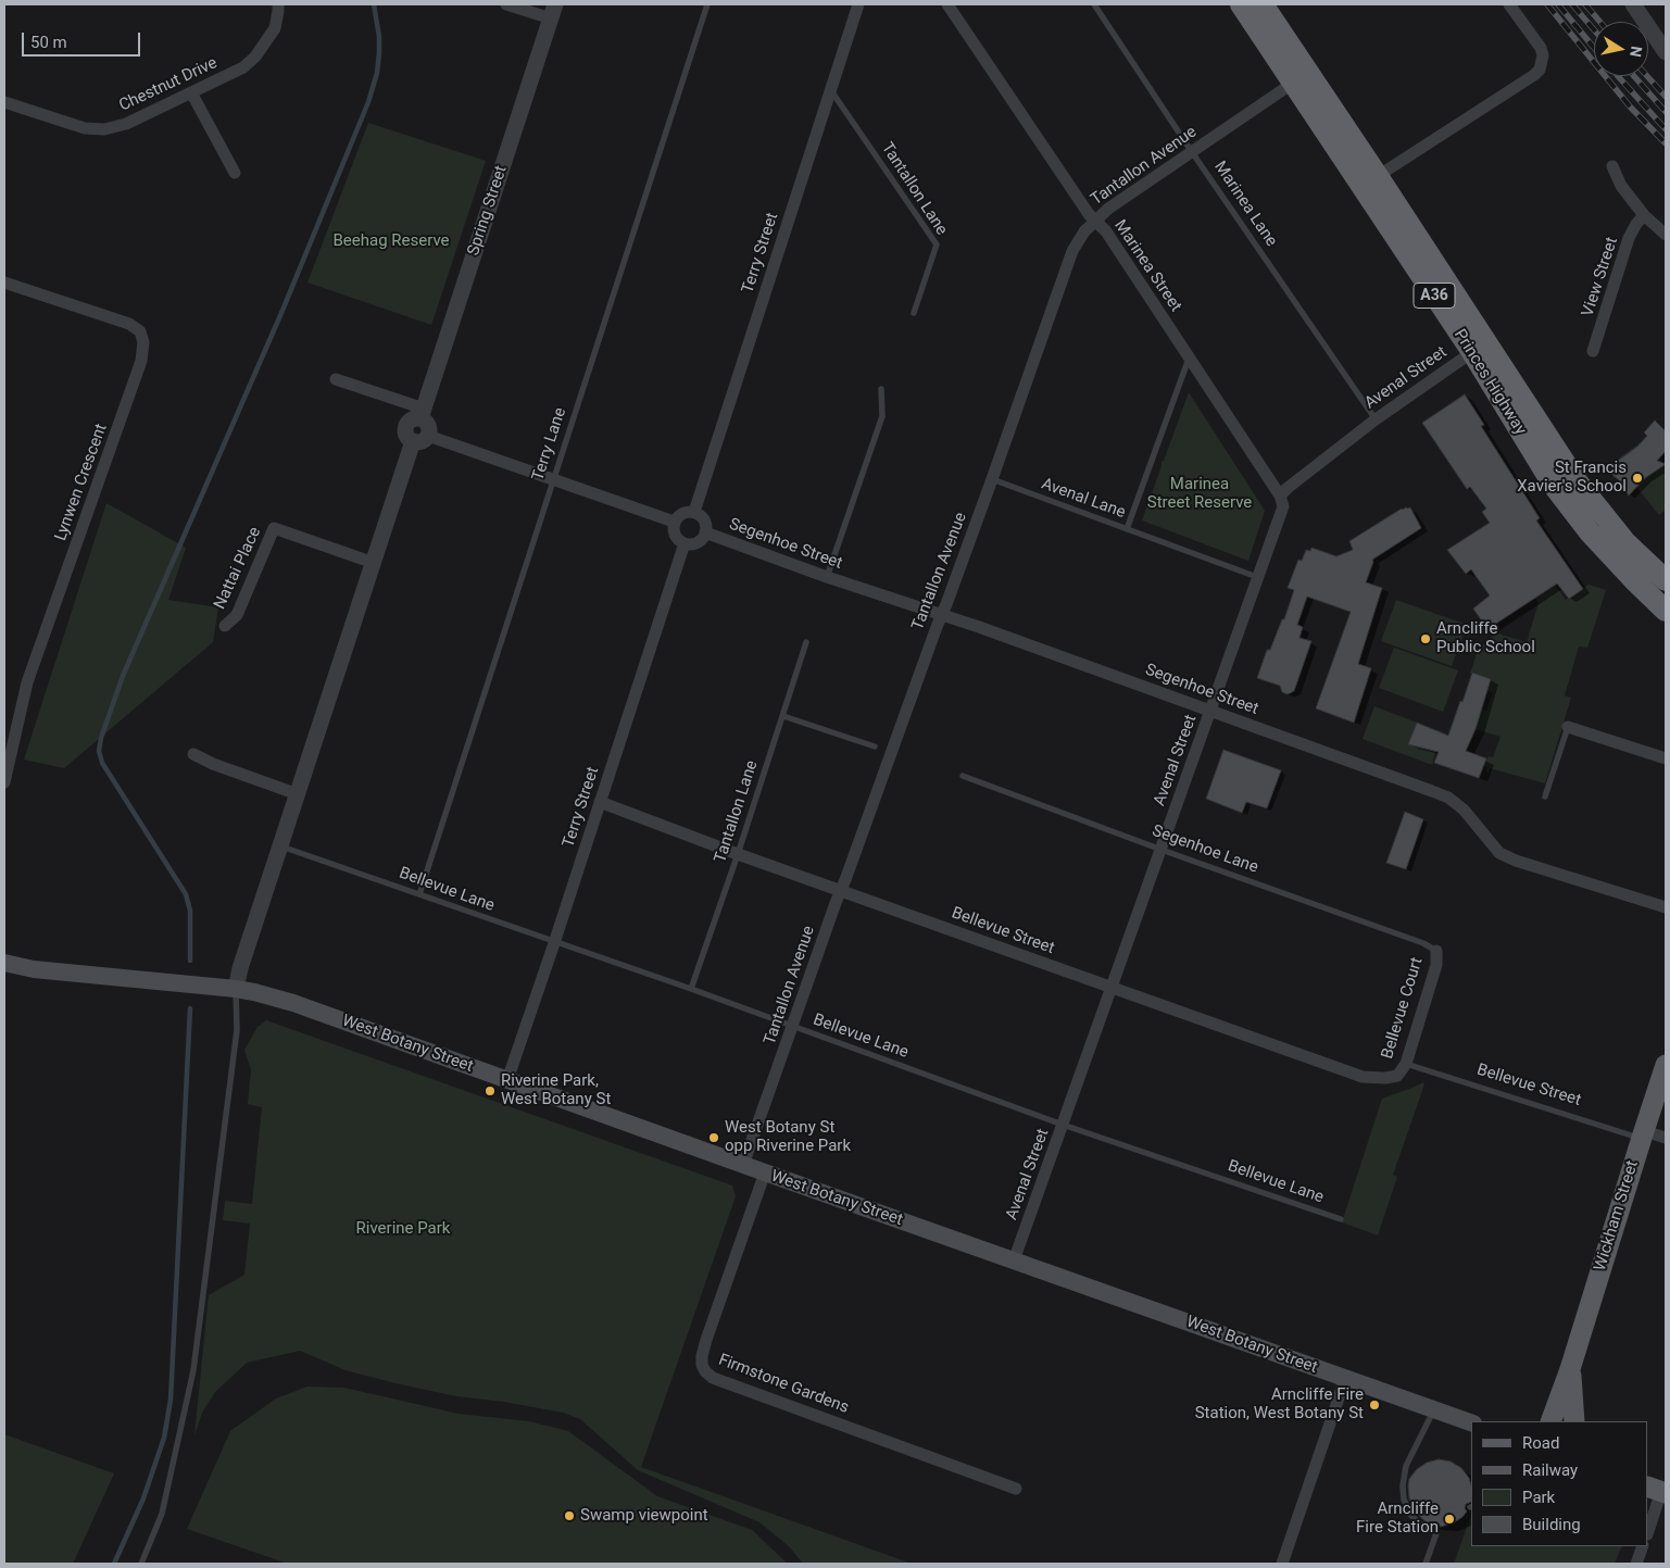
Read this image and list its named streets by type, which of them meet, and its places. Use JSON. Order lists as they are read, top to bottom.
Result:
{
  "streets": {
    "highway": ["A36", "Princes Highway"],
    "main road": ["West Botany Street", "Wickham Street"],
    "street": [
      "Chestnut Drive",
      "Tantallon Avenue",
      "Spring Street",
      "Terry Street",
      "Marinea Street",
      "View Street",
      "Avenal Street",
      "Lynwen Crescent",
      "Segenhoe Street",
      "Nattai Place",
      "Bellevue Street",
      "Bellevue Court",
      "Firmstone Gardens"
    ],
    "lane": [
      "Tantallon Lane",
      "Marinea Lane",
      "Terry Lane",
      "Avenal Lane",
      "Segenhoe Lane",
      "Bellevue Lane"
    ]
  },
  "crossings": [
    ["Tantallon Avenue", "Marinea Lane"],
    ["Tantallon Avenue", "Marinea Street"],
    ["Tantallon Avenue", "Princes Highway"],
    ["Tantallon Avenue", "Avenal Lane"],
    ["Tantallon Avenue", "Segenhoe Street"],
    ["Tantallon Avenue", "Bellevue Lane"],
    ["Tantallon Avenue", "Bellevue Street"],
    ["Tantallon Avenue", "West Botany Street"],
    ["Tantallon Lane", "Terry Street"],
    ["Tantallon Lane", "Bellevue Lane"],
    ["Tantallon Lane", "Bellevue Street"],
    ["Marinea Lane", "Avenal Street"],
    ["Terry Street", "Segenhoe Street"],
    ["Terry Street", "Bellevue Lane"],
    ["Terry Street", "Bellevue Street"],
    ["Terry Street", "West Botany Street"],
    ["Marinea Street", "Avenal Street"],
    ["Avenal Street", "Princes Highway"],
    ["Avenal Street", "Avenal Lane"],
    ["Avenal Street", "Segenhoe Street"],
    ["Avenal Street", "Segenhoe Lane"],
    ["Avenal Street", "Bellevue Lane"],
    ["Avenal Street", "Bellevue Street"],
    ["Avenal Street", "West Botany Street"],
    ["Terry Lane", "Bellevue Lane"],
    ["Segenhoe Lane", "Bellevue Court"],
    ["Bellevue Street", "Bellevue Court"],
    ["Bellevue Street", "Wickham Street"],
    ["West Botany Street", "Firmstone Gardens"]
  ],
  "parks": ["Beehag Reserve", "Marinea Street Reserve", "Riverine Park"],
  "places": [
    "St Francis Xavier's School",
    "Arncliffe Public School",
    "Riverine Park, West Botany St",
    "West Botany St opp Riverine Park",
    "Arncliffe Fire Station, West Botany St",
    "Swamp viewpoint",
    "Arncliffe Fire Station"
  ],
  "legend": [
    "Road",
    "Railway",
    "Park",
    "Building"
  ],
  "scale_bar": "50 m",
  "north": "right"
}
